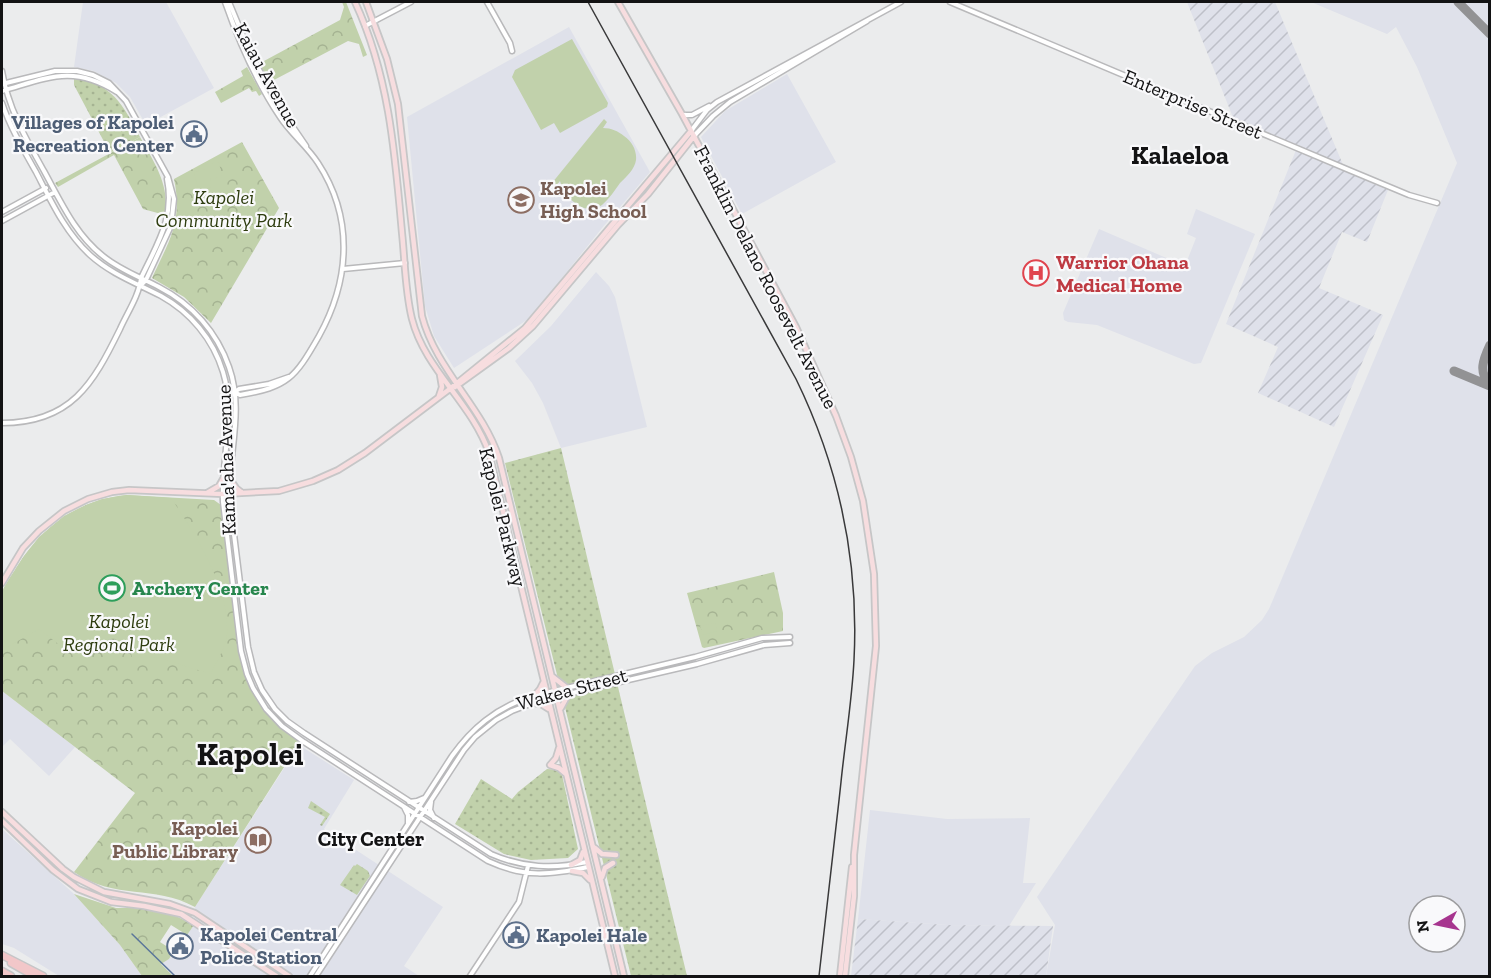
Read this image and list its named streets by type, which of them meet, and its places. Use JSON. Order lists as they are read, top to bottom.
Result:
{
  "streets": {
    "main road": ["Franklin Delano Roosevelt Avenue", "Kapolei Parkway"],
    "street": [
      "Kaiau Avenue",
      "Enterprise Street",
      "Kama'aha Avenue",
      "Wakea Street"
    ]
  },
  "crossings": [
    ["Kaiau Avenue", "Kama'aha Avenue"],
    ["Kama'aha Avenue", "Kapolei Parkway"],
    ["Kama'aha Avenue", "Wakea Street"],
    ["Kapolei Parkway", "Wakea Street"]
  ],
  "districts": ["Kalaeloa", "Kapolei", "City Center"],
  "parks": ["Kapolei Community Park", "Kapolei Regional Park"],
  "places": {
    "public building": ["Villages of Kapolei Recreation Center", "Kapolei Hale", "Kapolei Central Police Station"],
    "school or university": ["Kapolei High School"],
    "hospital": ["Warrior Ohana Medical Home"],
    "sports": ["Archery Center"],
    "library": ["Kapolei Public Library"]
  },
  "north": "left"
}
